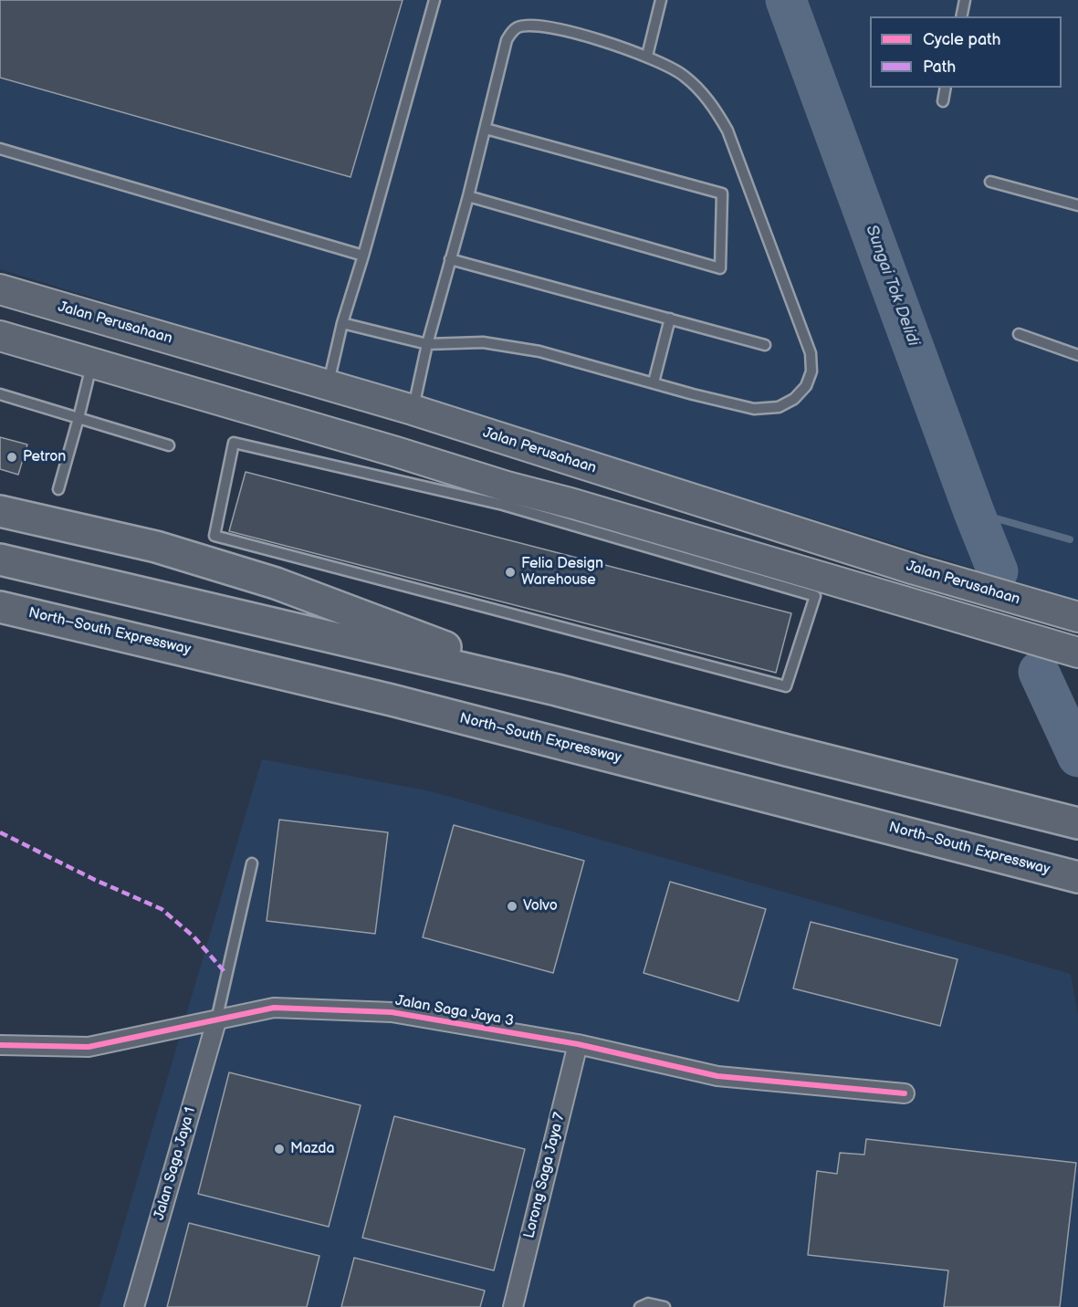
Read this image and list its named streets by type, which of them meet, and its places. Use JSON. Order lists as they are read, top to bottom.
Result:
{
  "streets": {
    "highway": ["North–South Expressway"],
    "main road": ["Jalan Perusahaan"],
    "street": ["Jalan Saga Jaya 3", "Jalan Saga Jaya 1", "Lorong Saga Jaya 7"]
  },
  "crossings": [
    ["Jalan Saga Jaya 3", "Jalan Saga Jaya 1"],
    ["Jalan Saga Jaya 3", "Lorong Saga Jaya 7"]
  ],
  "water": ["Sungai Tok Delidi"],
  "places": [
    "Petron",
    "Felia Design Warehouse",
    "Volvo",
    "Mazda"
  ],
  "legend": ["Cycle path", "Path"]
}
